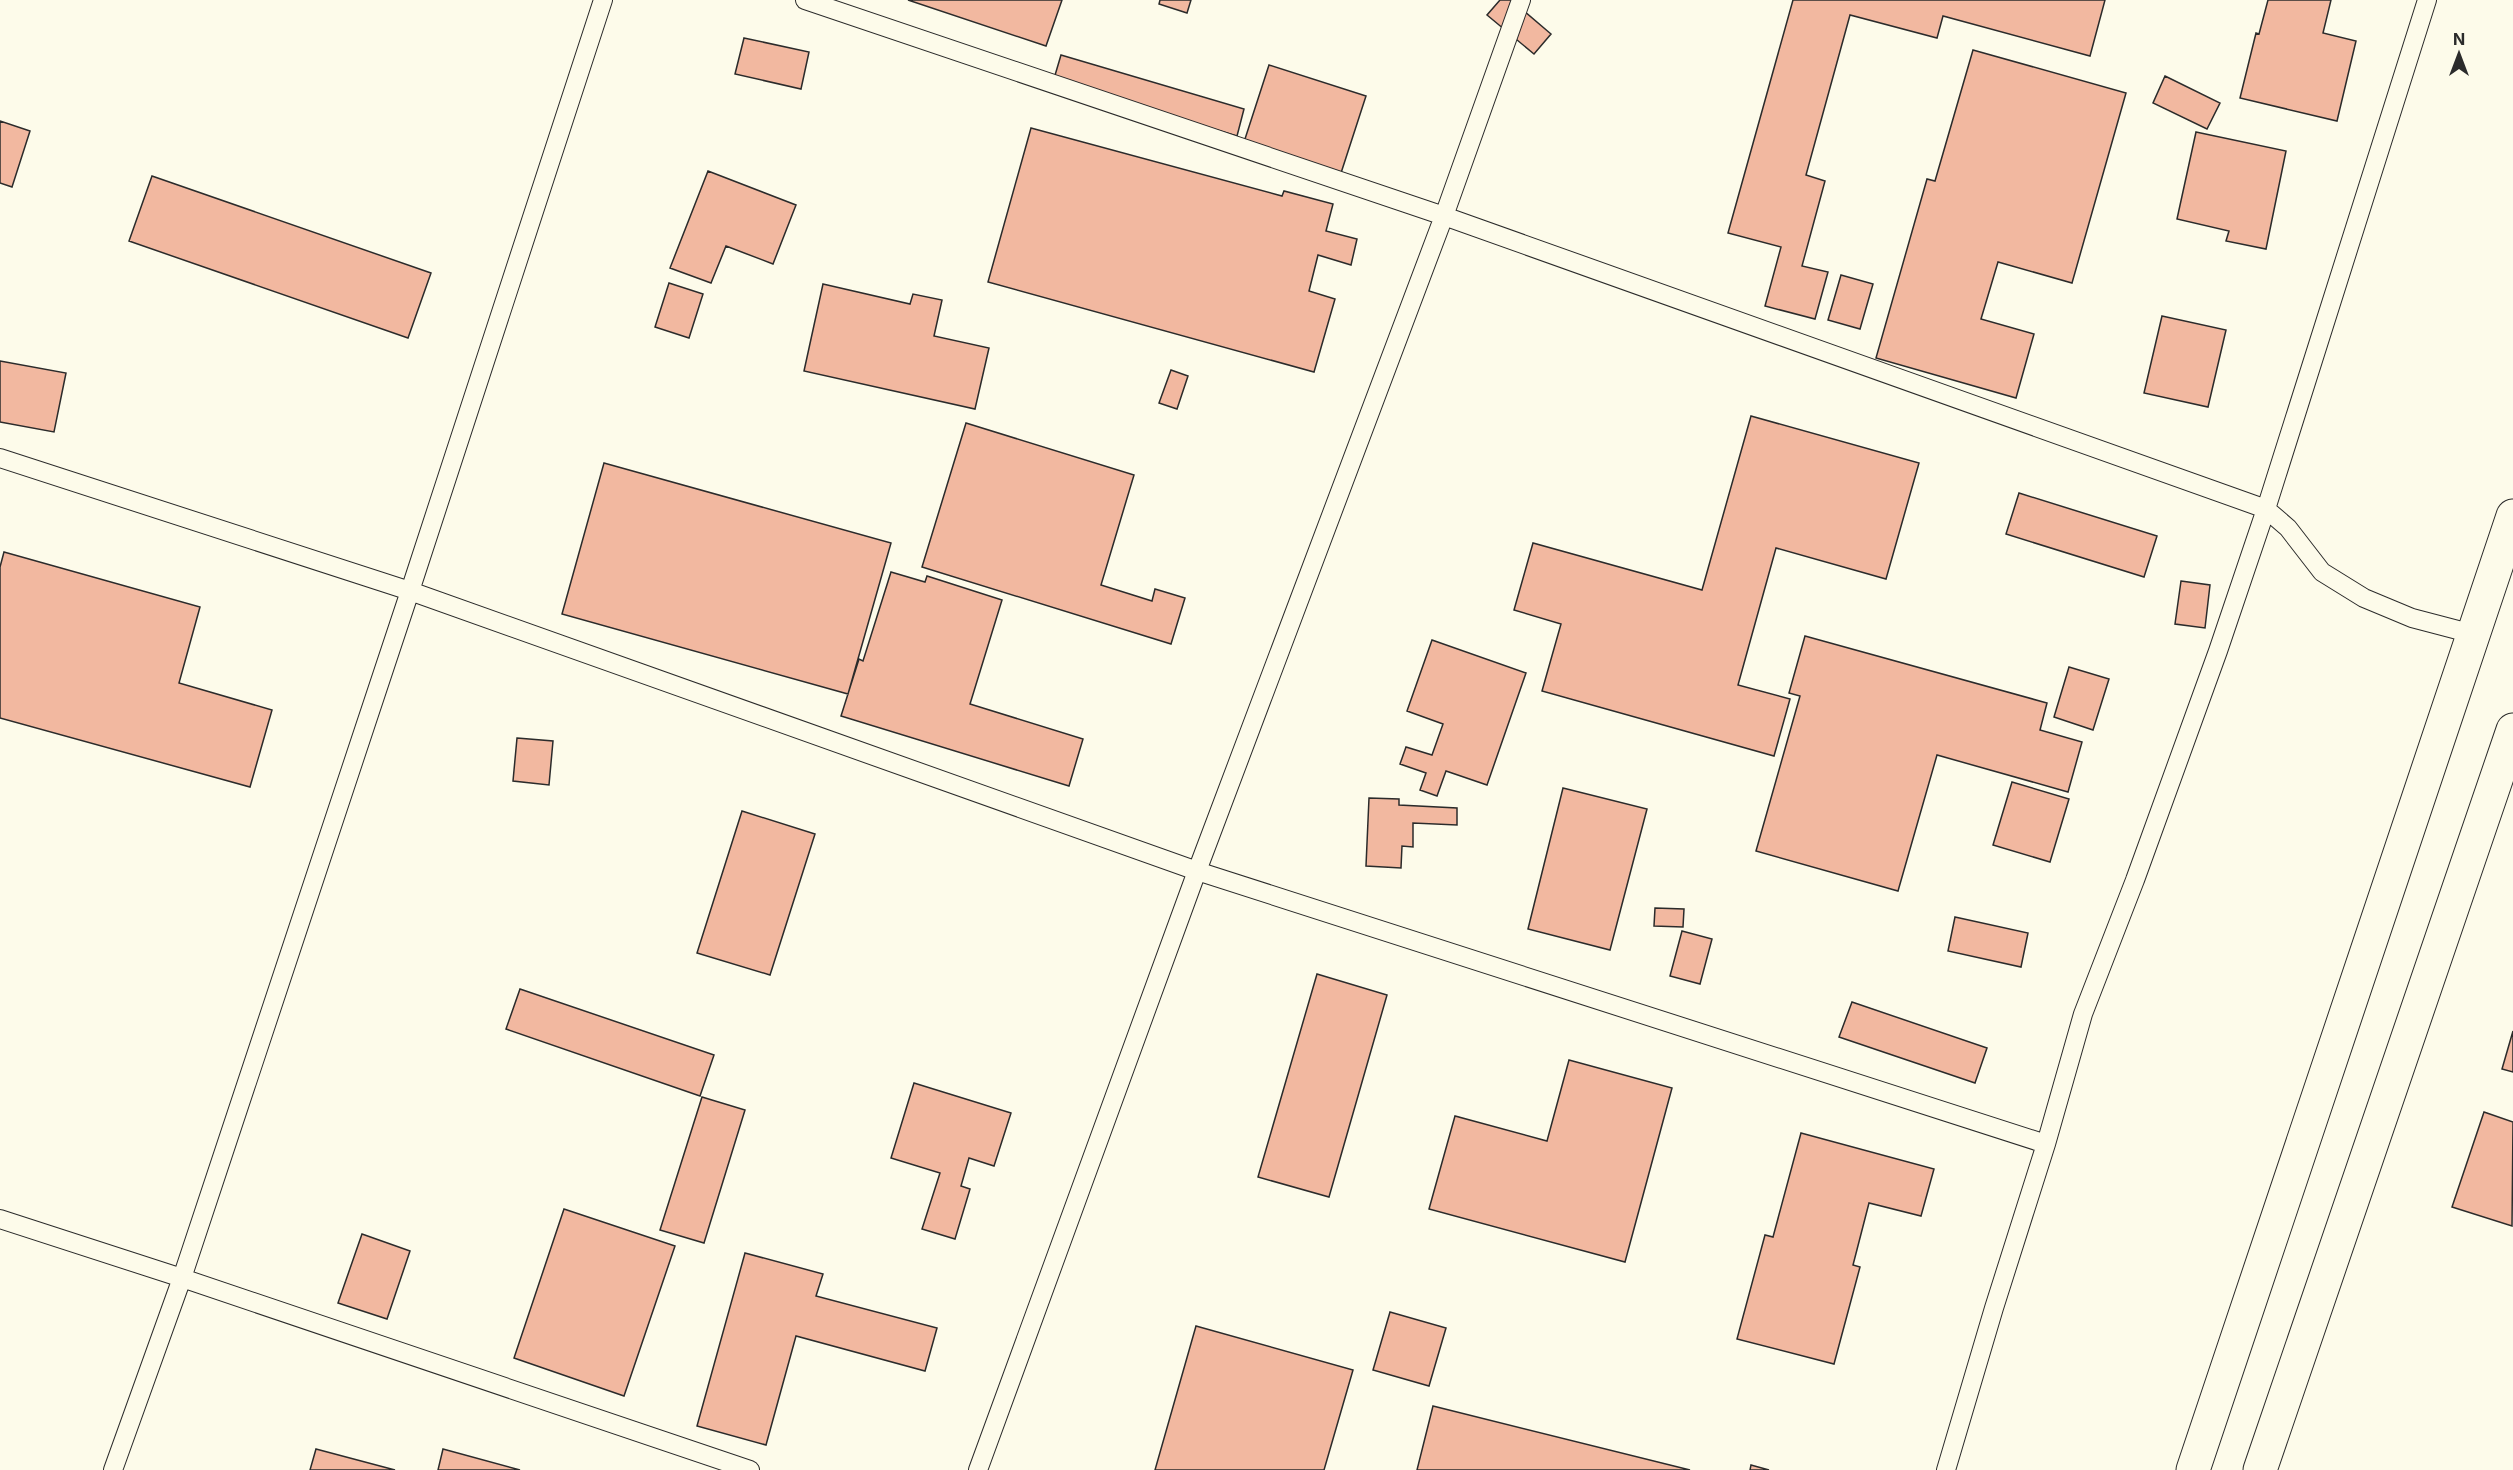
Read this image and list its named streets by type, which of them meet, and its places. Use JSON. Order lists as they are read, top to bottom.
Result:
{
  "north": "top"
}
